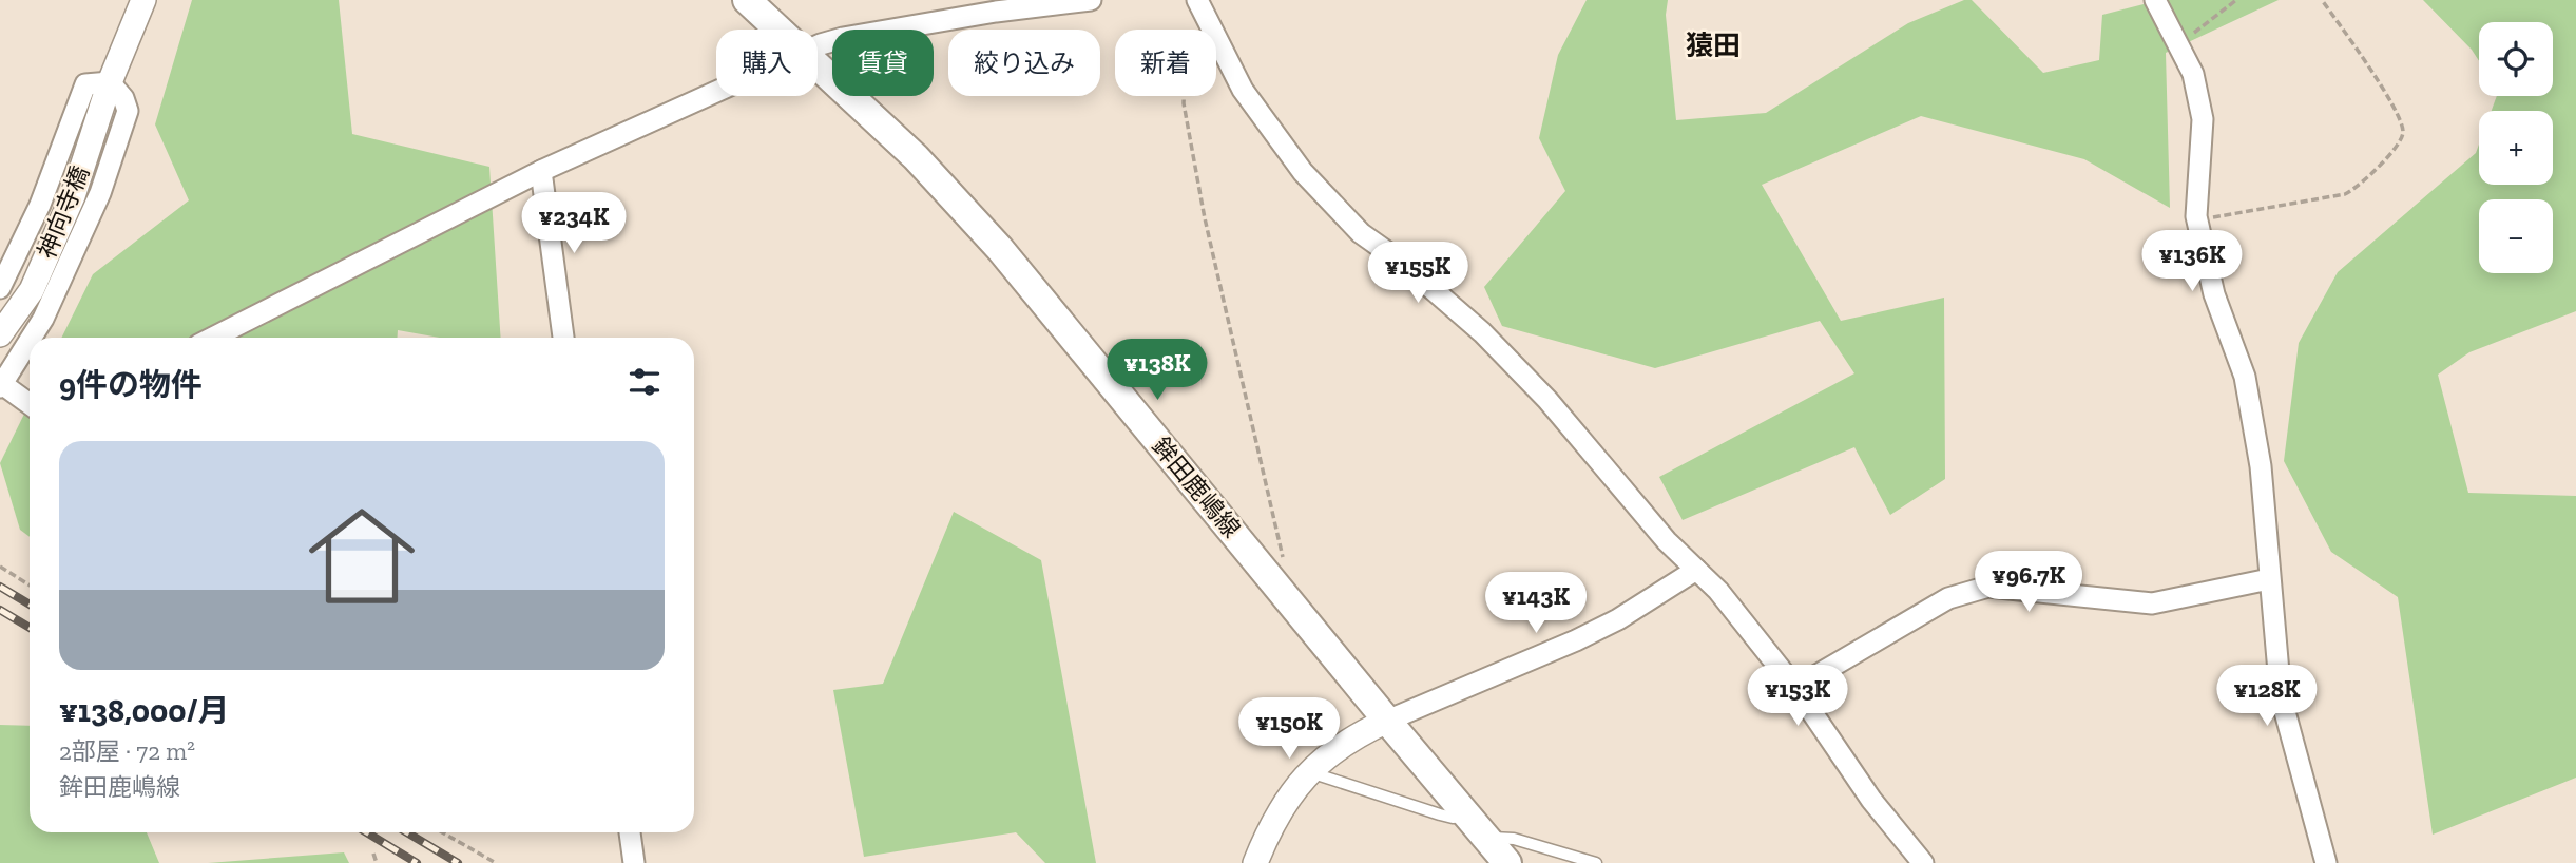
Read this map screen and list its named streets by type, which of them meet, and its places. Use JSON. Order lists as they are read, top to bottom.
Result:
{
  "streets": {
    "main road": ["鉾田鹿嶋線"],
    "street": ["神向寺橋"]
  },
  "districts": ["猿田"],
  "page": {
    "map_buttons": ["+", "−"],
    "chip": [
      "購入",
      "賃貸",
      "絞り込み",
      "新着"
    ],
    "price": [
      "¥234K",
      "¥136K",
      "¥155K",
      "¥138K",
      "¥96.7K",
      "¥143K",
      "¥153K",
      "¥128K",
      "¥150K"
    ],
    "heading": "9件の物件",
    "list": [
      {
        "name": "¥138,000/月",
        "note": "2部屋 · 72 m² · 鉾田鹿嶋線"
      }
    ]
  }
}
